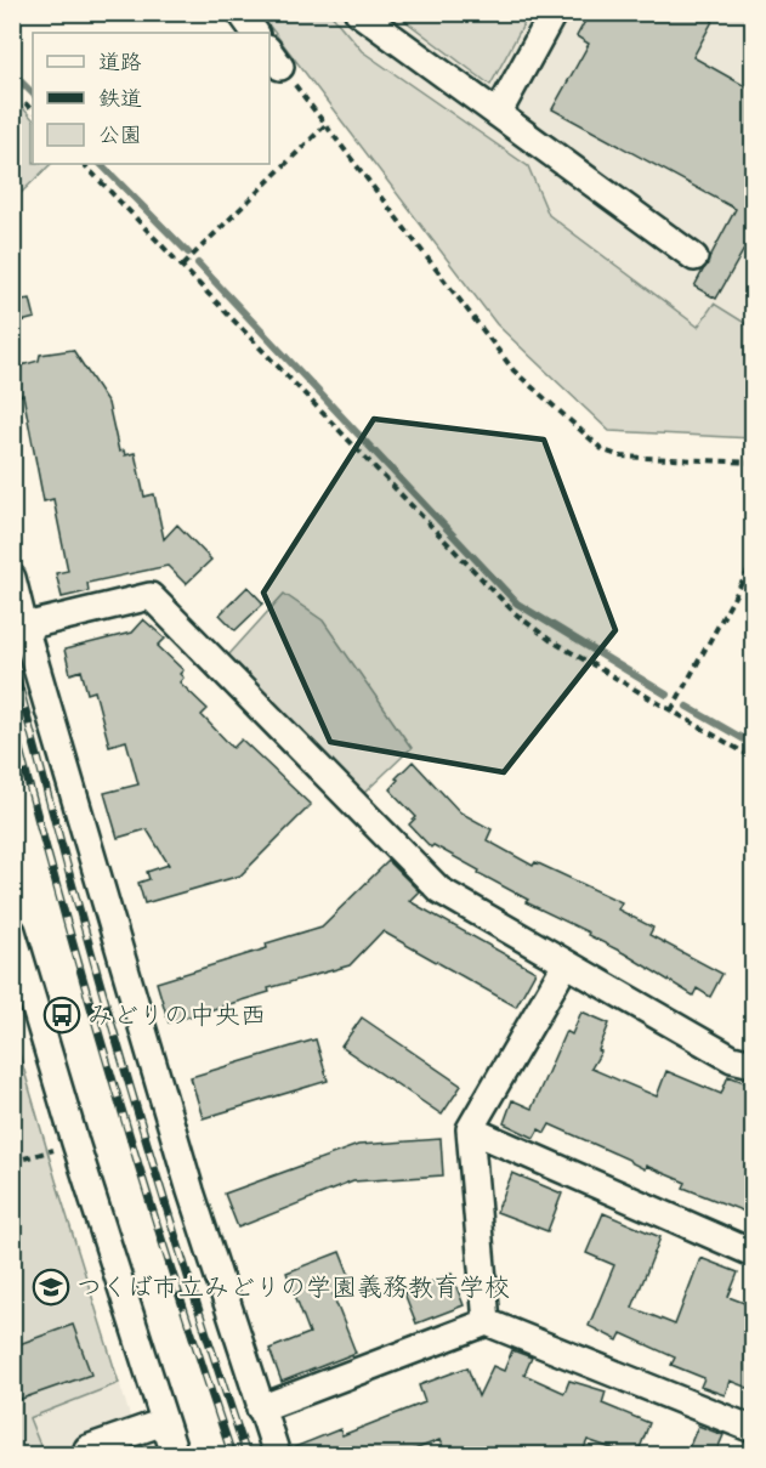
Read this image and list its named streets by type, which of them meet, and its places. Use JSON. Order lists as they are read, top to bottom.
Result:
{
  "places": {
    "bus stop": ["みどりの中央西"],
    "school or university": ["つくば市立みどりの学園義務教育学校"]
  },
  "legend": ["道路", "鉄道", "公園"]
}
